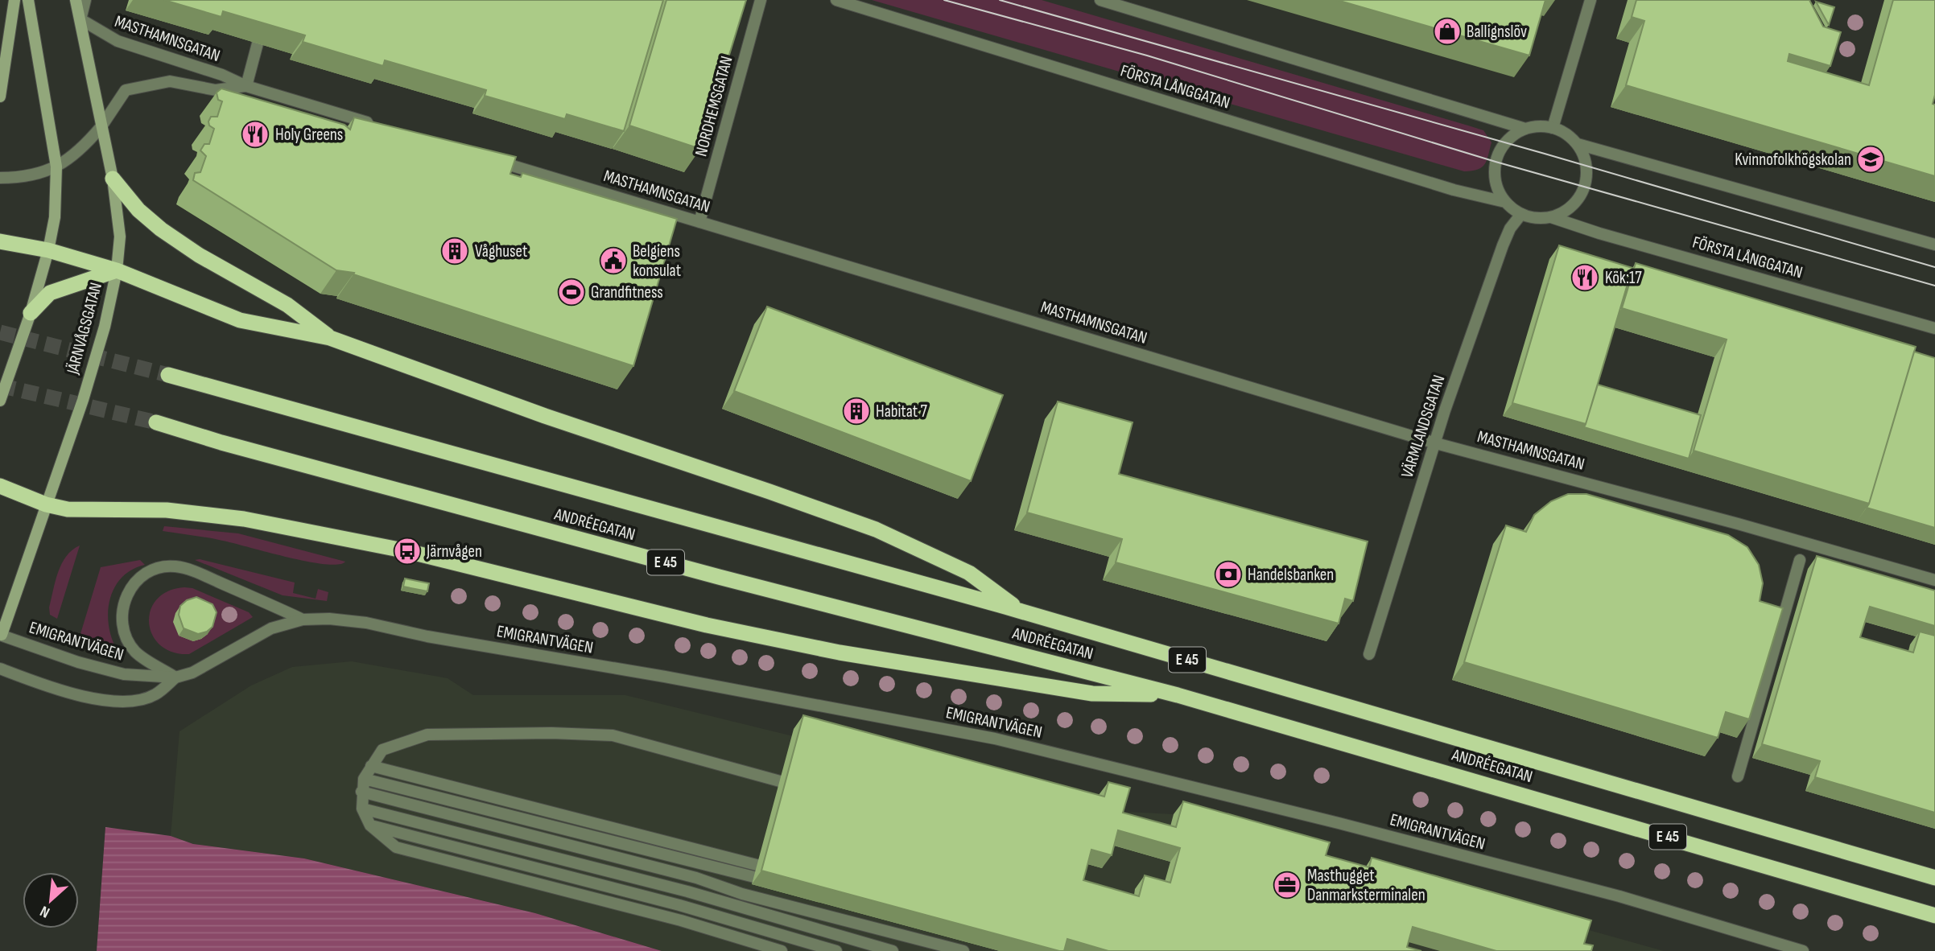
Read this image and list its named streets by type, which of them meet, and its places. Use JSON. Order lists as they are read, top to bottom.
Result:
{
  "streets": {
    "highway": ["ANDRÉEGATAN", "E 45"],
    "main road": ["JÄRNVÅGSGATAN"],
    "street": [
      "MASTHAMNSGATAN",
      "FÖRSTA LÅNGGATAN",
      "NORDHEMSGATAN",
      "VÄRMLANDSGATAN",
      "EMIGRANTVÄGEN"
    ]
  },
  "crossings": [
    ["MASTHAMNSGATAN", "NORDHEMSGATAN"],
    ["MASTHAMNSGATAN", "JÄRNVÅGSGATAN"],
    ["MASTHAMNSGATAN", "VÄRMLANDSGATAN"],
    ["FÖRSTA LÅNGGATAN", "VÄRMLANDSGATAN"],
    ["JÄRNVÅGSGATAN", "EMIGRANTVÄGEN"]
  ],
  "places": {
    "shop": ["Ballignslöv"],
    "restaurant": ["Holy Greens", "Kök:17"],
    "school or university": ["Kvinnofolkhögskolan"],
    "building": ["Våghuset", "Habitat 7"],
    "public building": ["Belgiens konsulat"],
    "sports": ["Grandfitness"],
    "bus stop": ["Järnvågen"],
    "bank": ["Handelsbanken"],
    "office": ["Masthugget Danmarksterminalen"]
  },
  "north": "bottom left"
}
